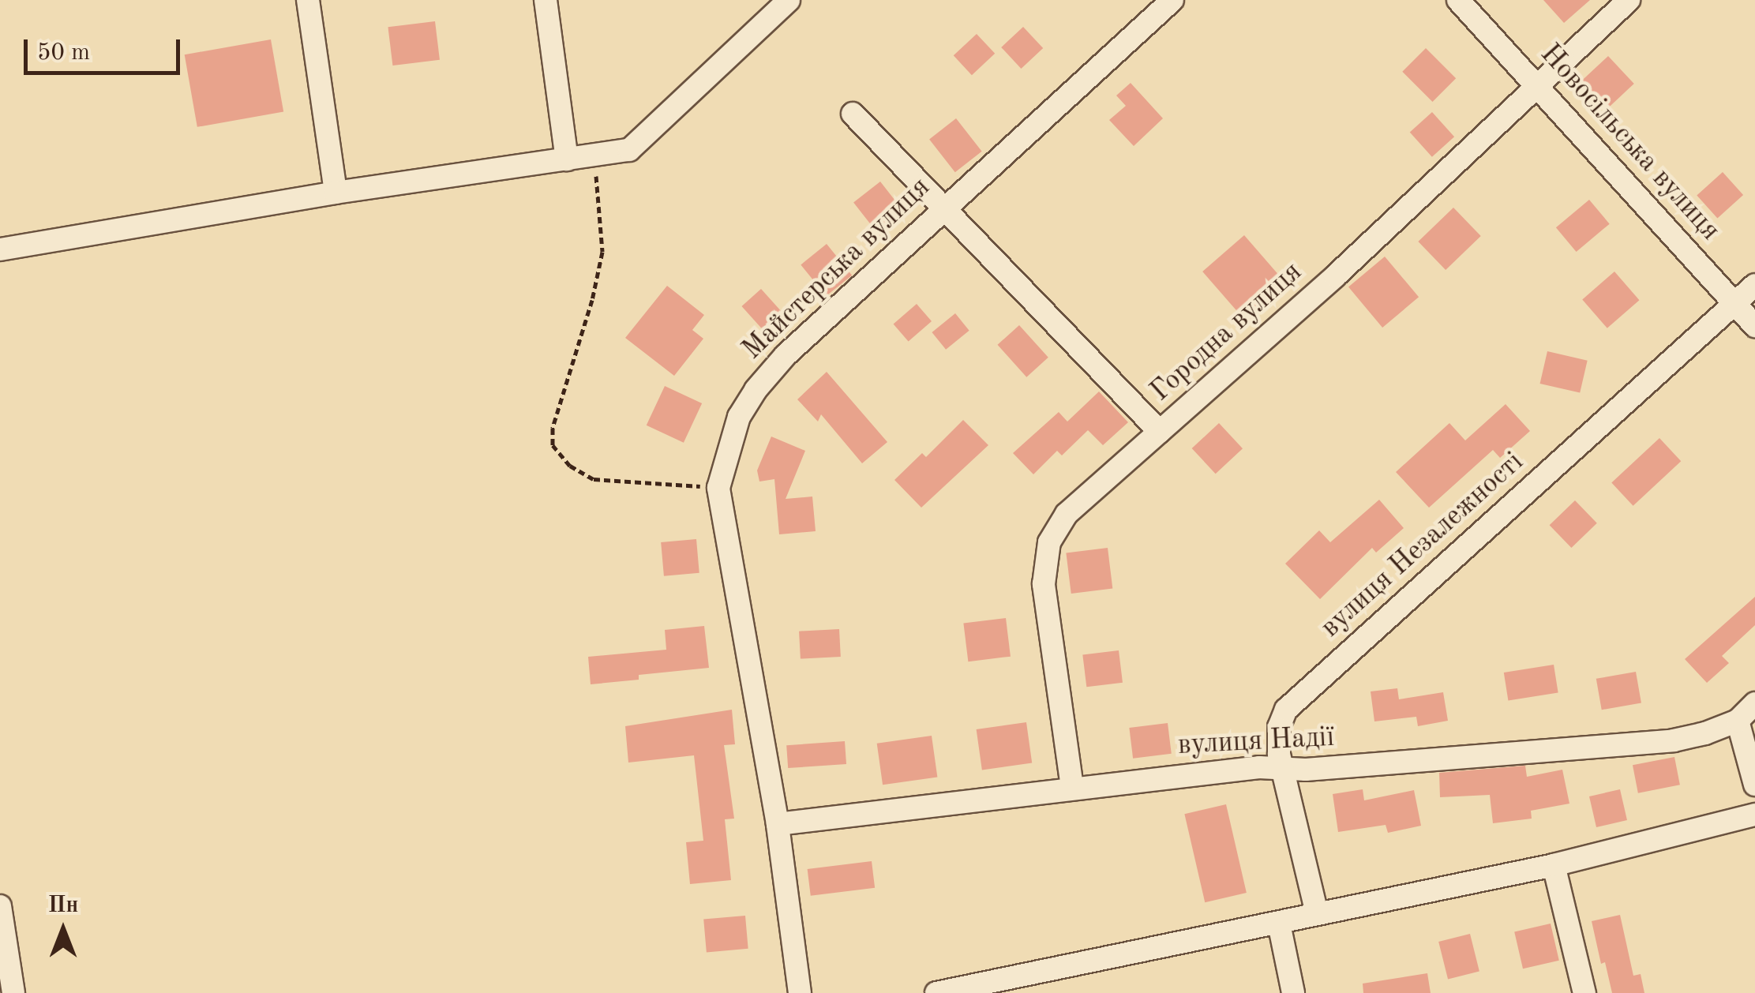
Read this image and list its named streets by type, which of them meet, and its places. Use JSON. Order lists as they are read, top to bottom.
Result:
{
  "streets": {
    "street": [
      "Новосільська вулиця",
      "Майстерська вулиця",
      "Городна вулиця",
      "вулиця Незалежності",
      "вулиця Надії"
    ]
  },
  "crossings": [
    ["Новосільська вулиця", "Городна вулиця"],
    ["Новосільська вулиця", "вулиця Незалежності"],
    ["Майстерська вулиця", "вулиця Надії"],
    ["Городна вулиця", "вулиця Надії"],
    ["вулиця Незалежності", "вулиця Надії"]
  ],
  "scale_bar": "50 m",
  "north": "top"
}
